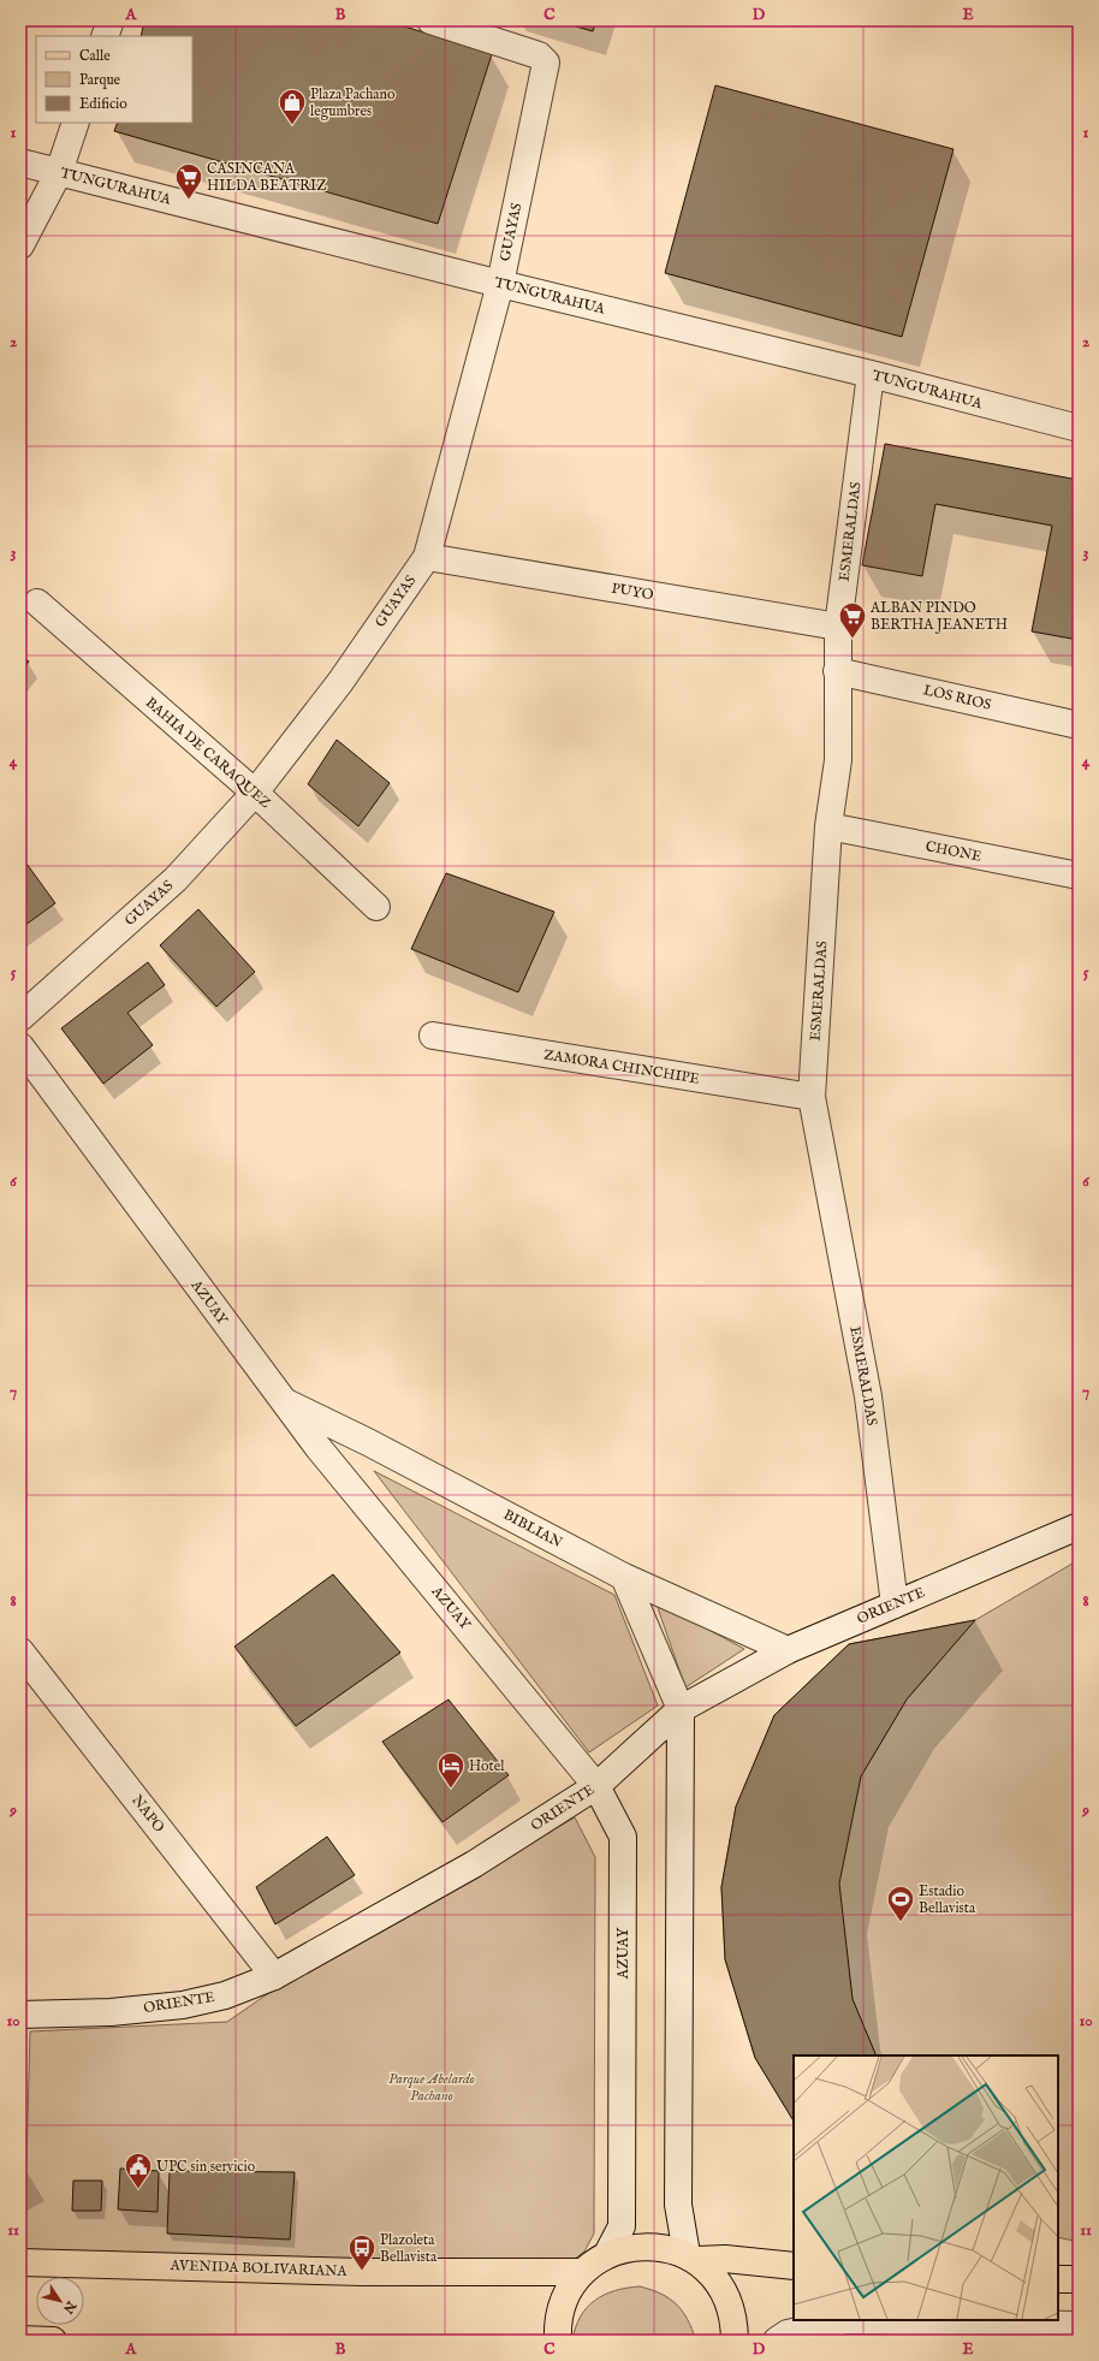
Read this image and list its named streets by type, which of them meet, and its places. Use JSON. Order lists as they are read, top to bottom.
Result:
{
  "streets": {
    "main road": ["AVENIDA BOLIVARIANA"],
    "street": [
      "TUNGURAHUA",
      "GUAYAS",
      "ESMERALDAS",
      "PUYO",
      "LOS RIOS",
      "BAHIA DE CARAQUEZ",
      "CHONE",
      "ZAMORA CHINCHIPE",
      "AZUAY",
      "BIBLIAN",
      "ORIENTE",
      "NAPO"
    ]
  },
  "crossings": [
    ["TUNGURAHUA", "GUAYAS"],
    ["TUNGURAHUA", "ESMERALDAS"],
    ["GUAYAS", "PUYO"],
    ["GUAYAS", "BAHIA DE CARAQUEZ"],
    ["ESMERALDAS", "PUYO"],
    ["ESMERALDAS", "LOS RIOS"],
    ["ESMERALDAS", "CHONE"],
    ["ESMERALDAS", "ZAMORA CHINCHIPE"],
    ["ESMERALDAS", "ORIENTE"],
    ["AZUAY", "BIBLIAN"],
    ["AZUAY", "ORIENTE"],
    ["BIBLIAN", "ORIENTE"],
    ["ORIENTE", "NAPO"]
  ],
  "parks": ["Parque Abelardo Pachano"],
  "places": {
    "shop": ["Plaza Pachano legumbres"],
    "supermarket": ["CASINCANA HILDA BEATRIZ", "ALBAN PINDO BERTHA JEANETH"],
    "hotel": ["Hotel"],
    "sports": ["Estadio Bellavista"],
    "public building": ["UPC sin servicio"],
    "bus stop": ["Plazoleta Bellavista"]
  },
  "legend": ["Calle", "Parque", "Edificio"],
  "north": "bottom right",
  "grid": {
    "columns": [
      "A",
      "B",
      "C",
      "D",
      "E"
    ],
    "rows": [
      "1",
      "2",
      "3",
      "4",
      "5",
      "6",
      "7",
      "8",
      "9",
      "10",
      "11"
    ]
  }
}
